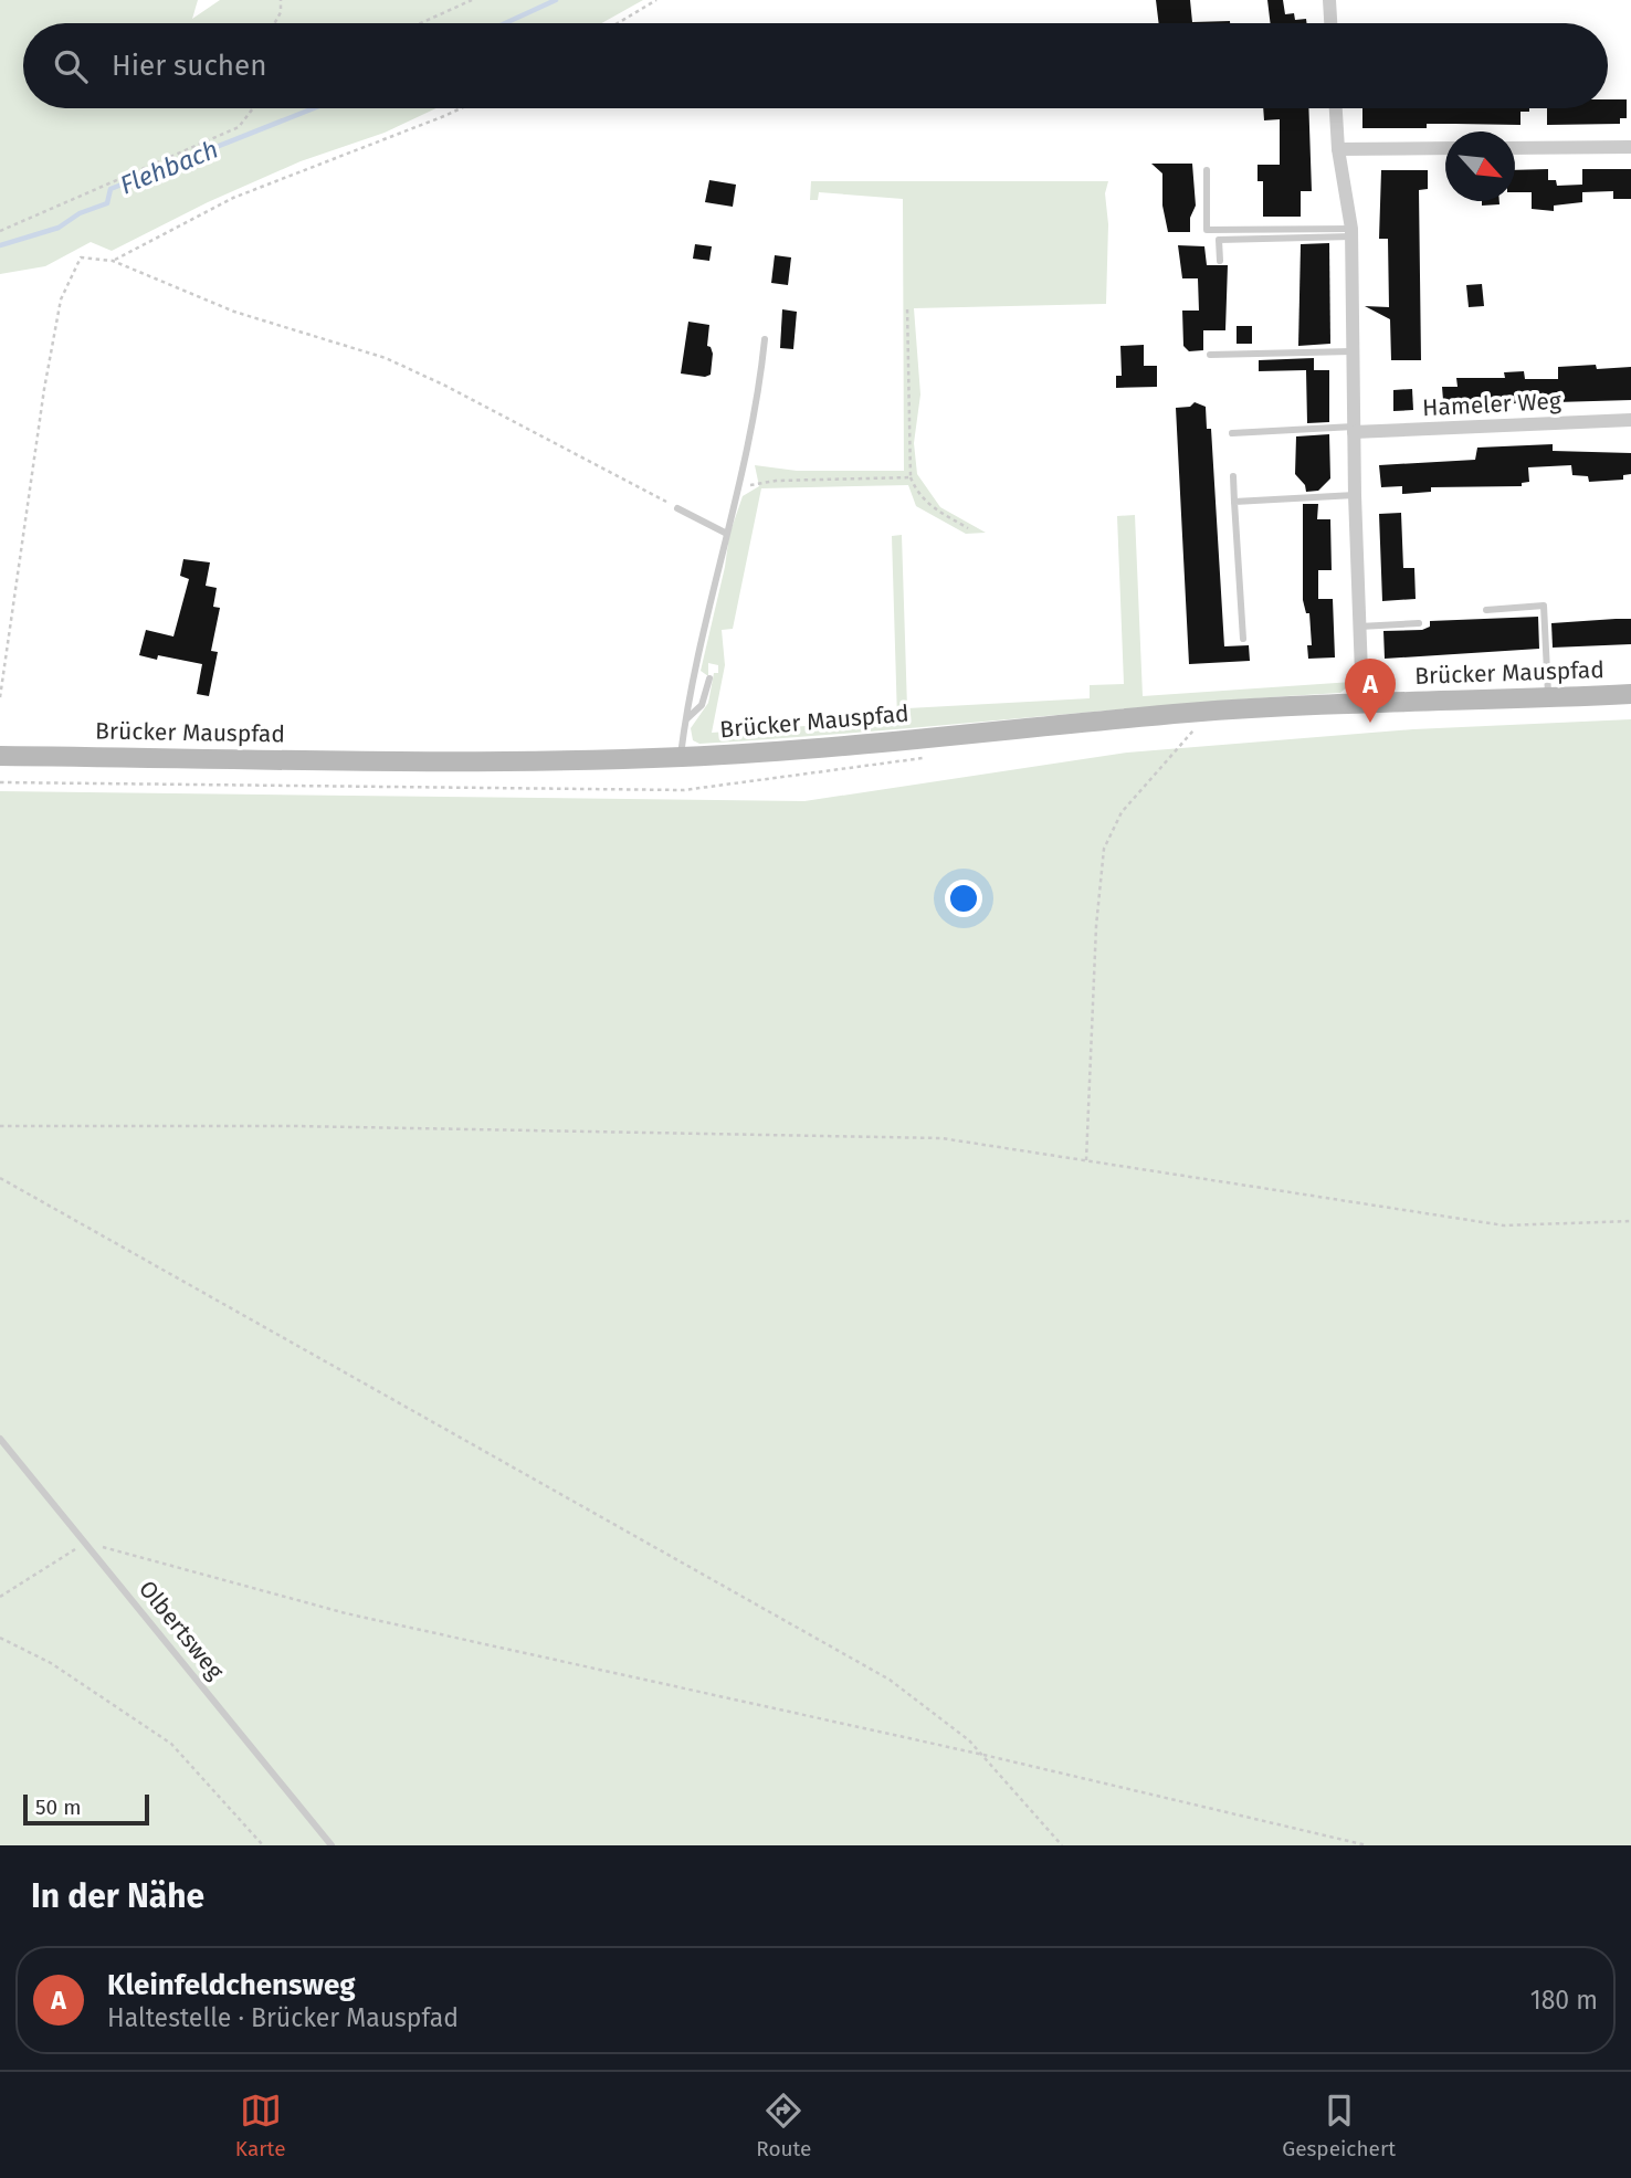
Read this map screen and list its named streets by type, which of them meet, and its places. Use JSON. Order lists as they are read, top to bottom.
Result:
{
  "streets": {
    "main road": ["Brücker Mauspfad"],
    "street": ["Hameler Weg"],
    "lane": ["Olbertsweg"]
  },
  "water": ["Flehbach"],
  "scale_bar": "50 m",
  "north": "bottom right",
  "page": {
    "search": "Hier suchen",
    "pins": "A",
    "scale": "50 m",
    "heading": "In der Nähe",
    "list": [
      {
        "mark": "A",
        "name": "Kleinfeldchensweg",
        "note": "Haltestelle · Brücker Mauspfad",
        "value": "180 m"
      }
    ],
    "nav": ["Karte", "Route", "Gespeichert"]
  }
}
